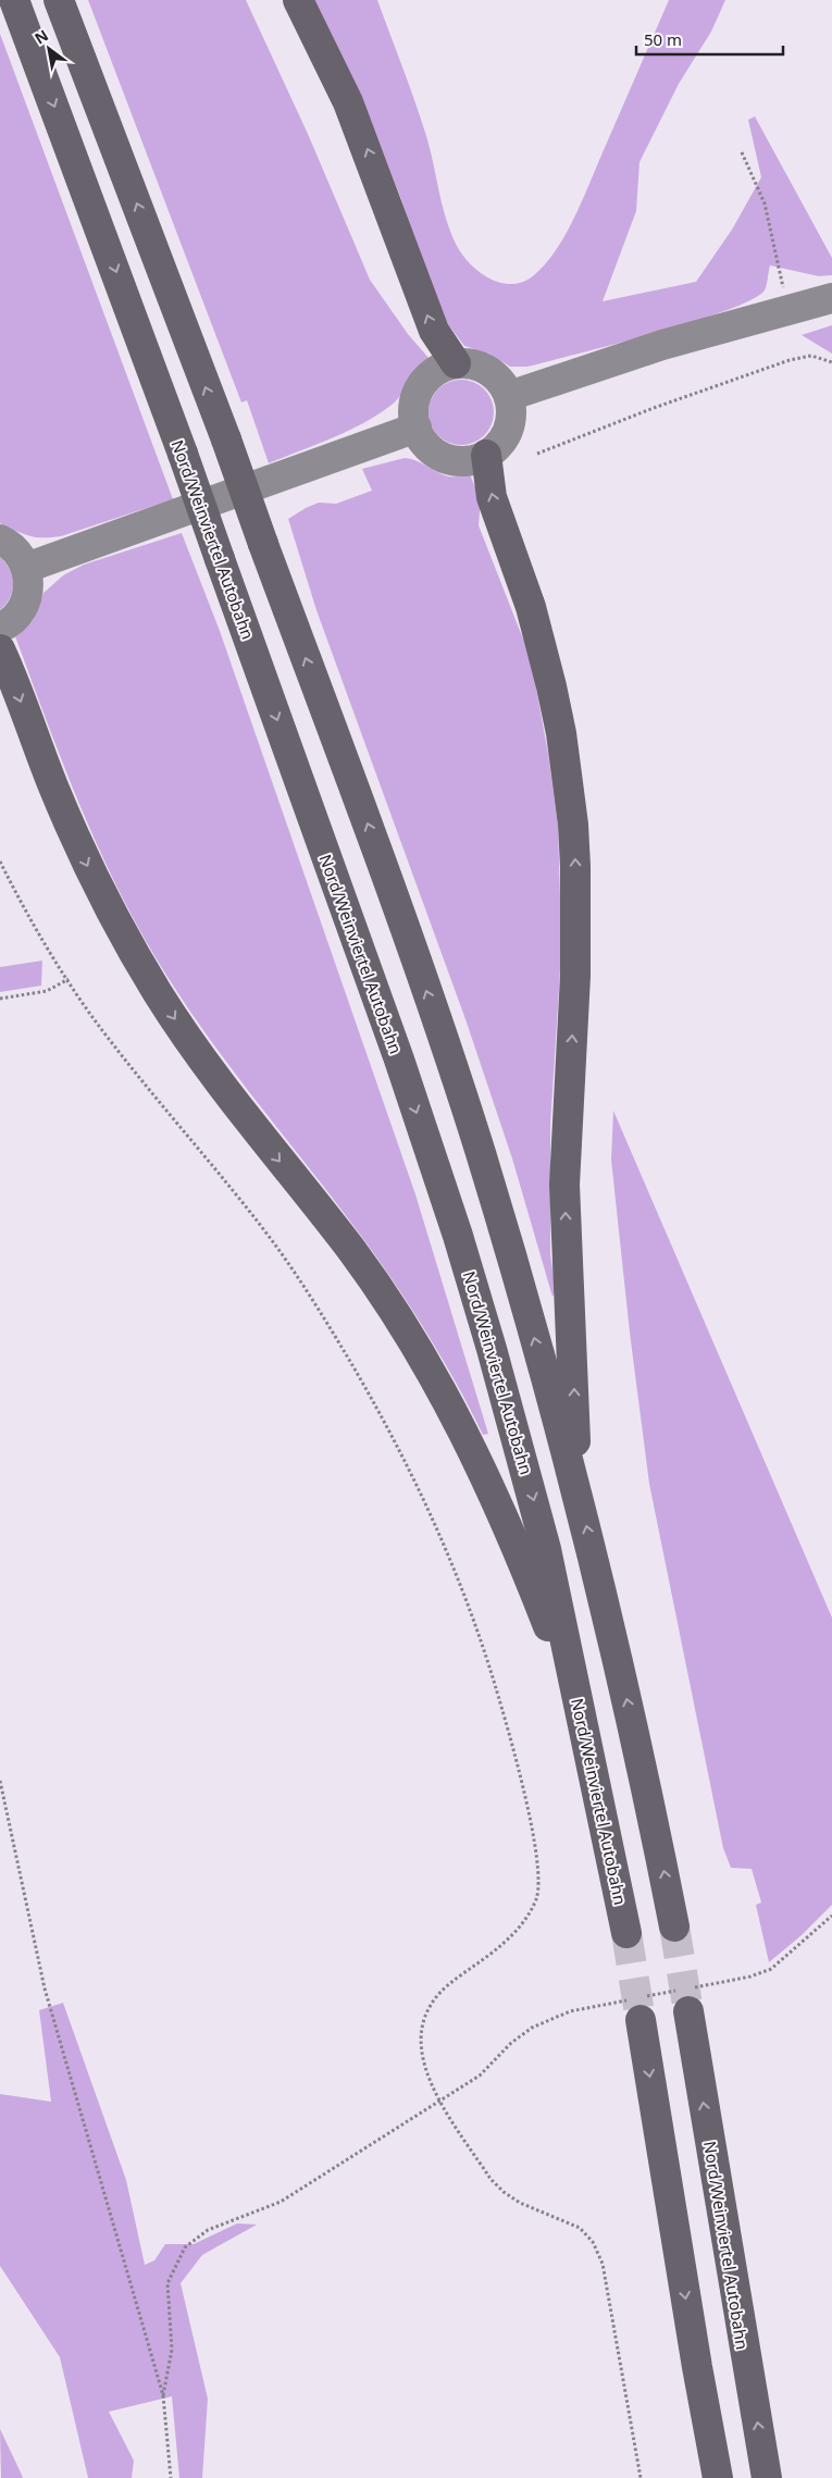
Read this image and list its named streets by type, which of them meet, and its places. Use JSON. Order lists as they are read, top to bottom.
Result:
{
  "streets": {
    "highway": ["Nord/Weinviertel Autobahn"]
  },
  "scale_bar": "50 m",
  "north": "top left"
}
